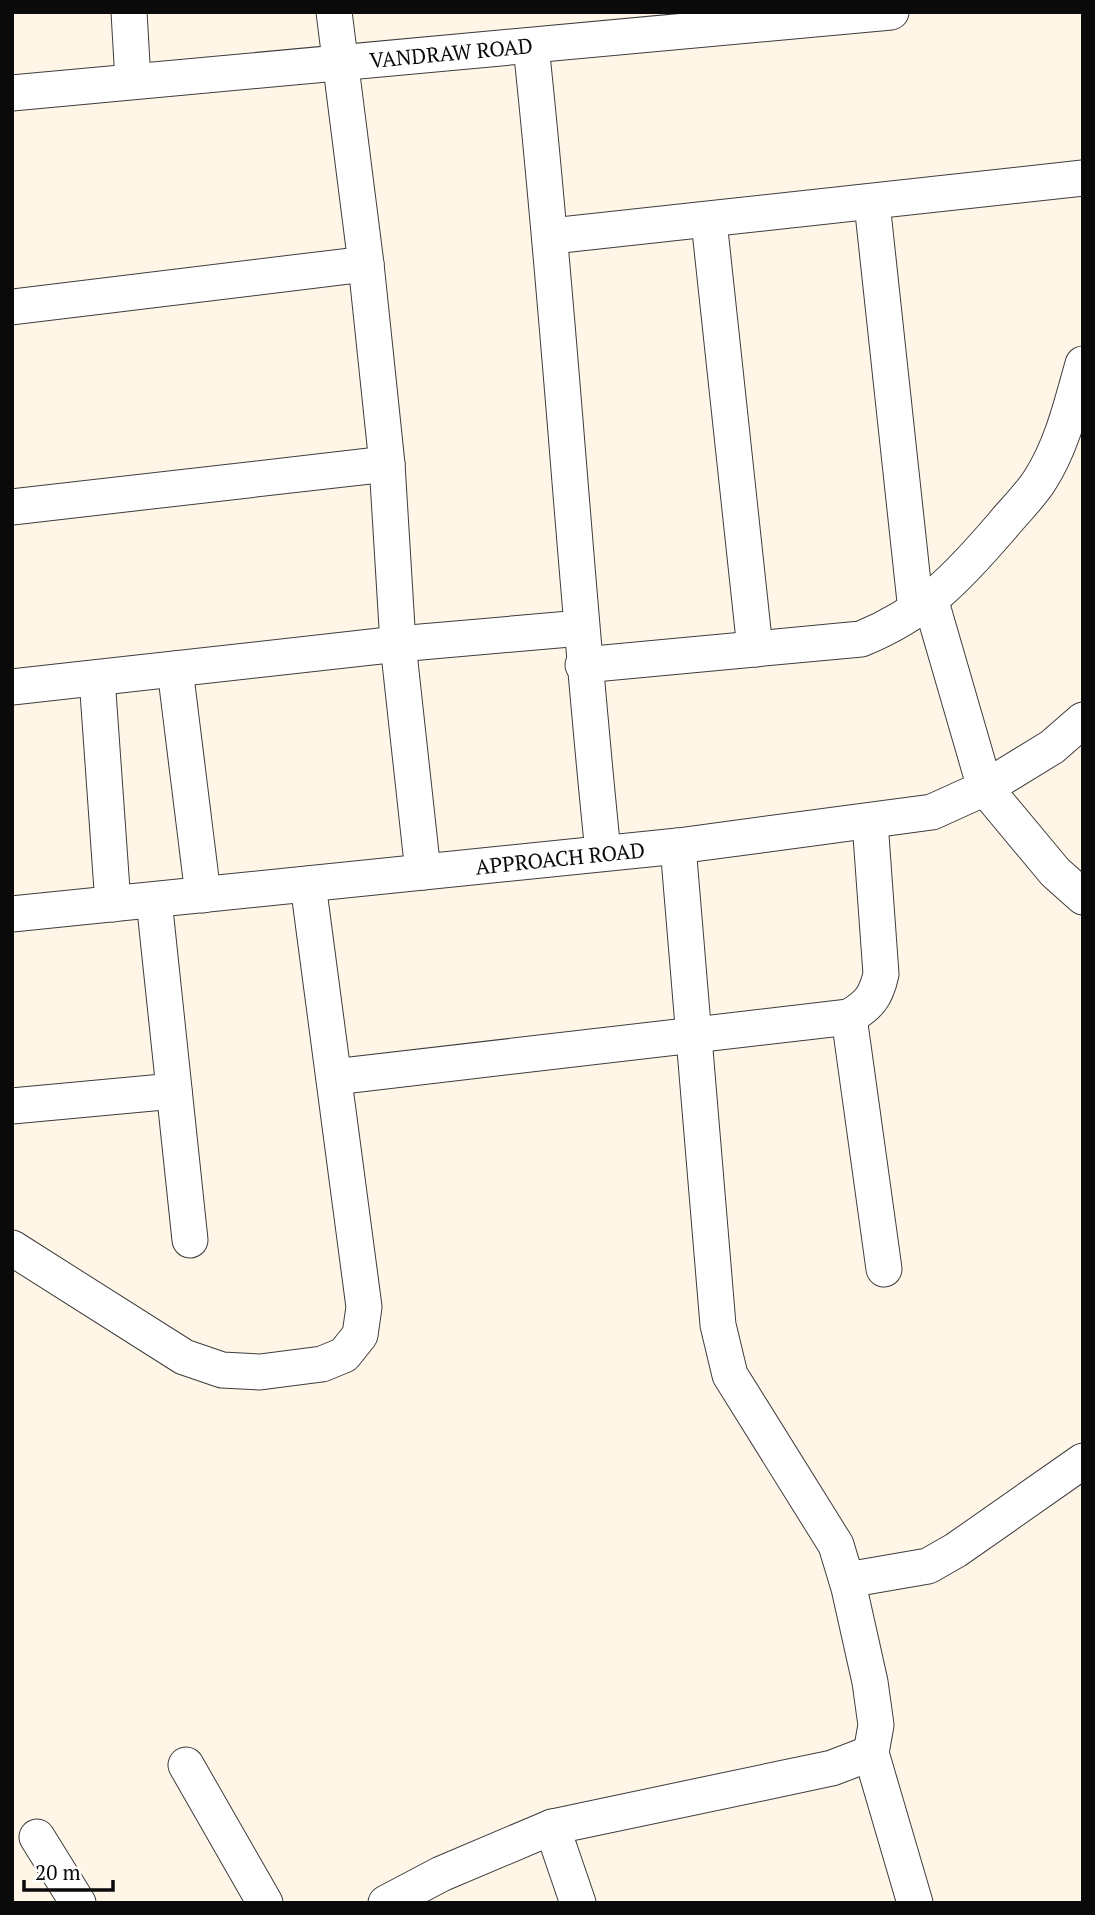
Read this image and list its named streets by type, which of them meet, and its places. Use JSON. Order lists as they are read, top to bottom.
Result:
{
  "streets": {
    "street": ["VANDRAW ROAD", "APPROACH ROAD"]
  },
  "scale_bar": "20 m"
}
